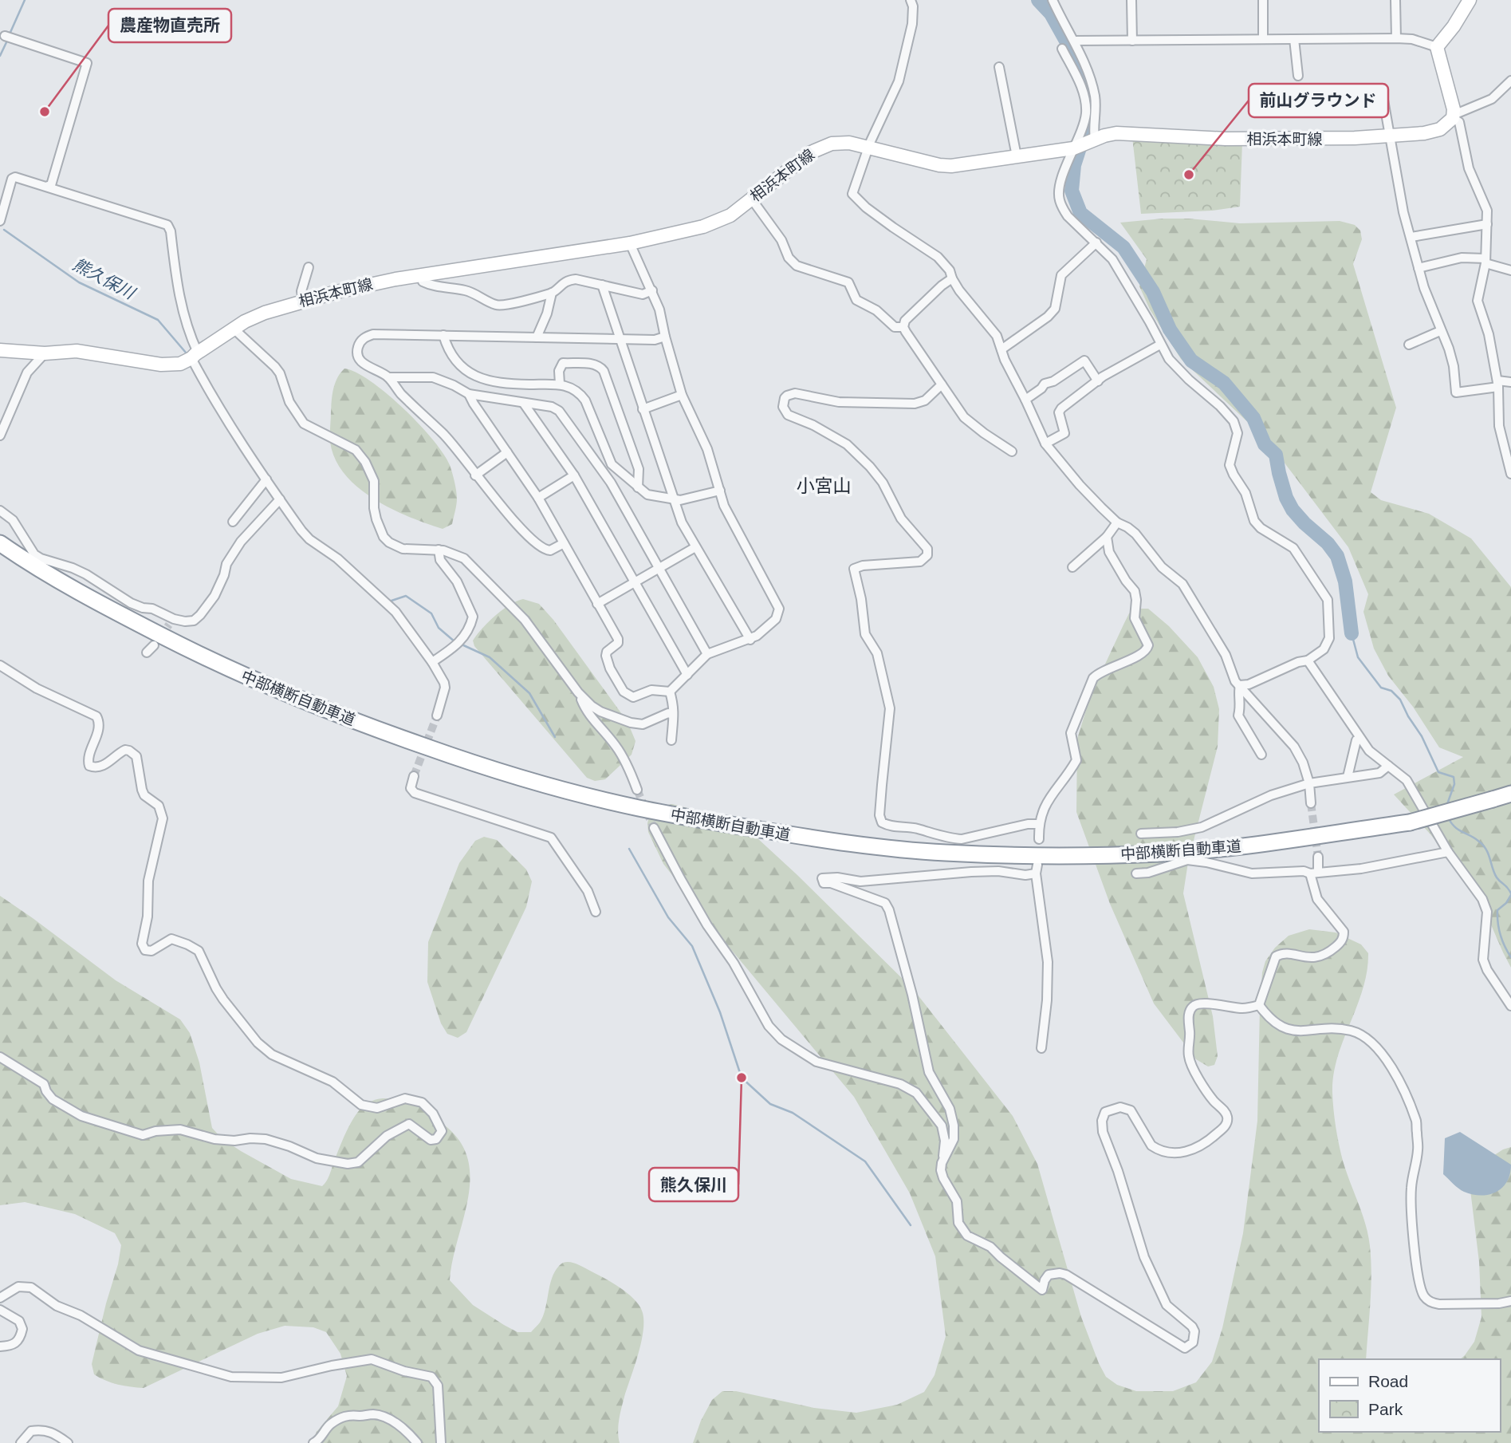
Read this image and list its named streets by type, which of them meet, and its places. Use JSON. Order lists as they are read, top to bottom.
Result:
{
  "streets": {
    "highway": ["中部横断自動車道"],
    "main road": ["相浜本町線"]
  },
  "districts": ["小宮山"],
  "water": ["熊久保川"],
  "places": ["農産物直売所", "前山グラウンド", "熊久保川"],
  "legend": ["Road", "Park"]
}
